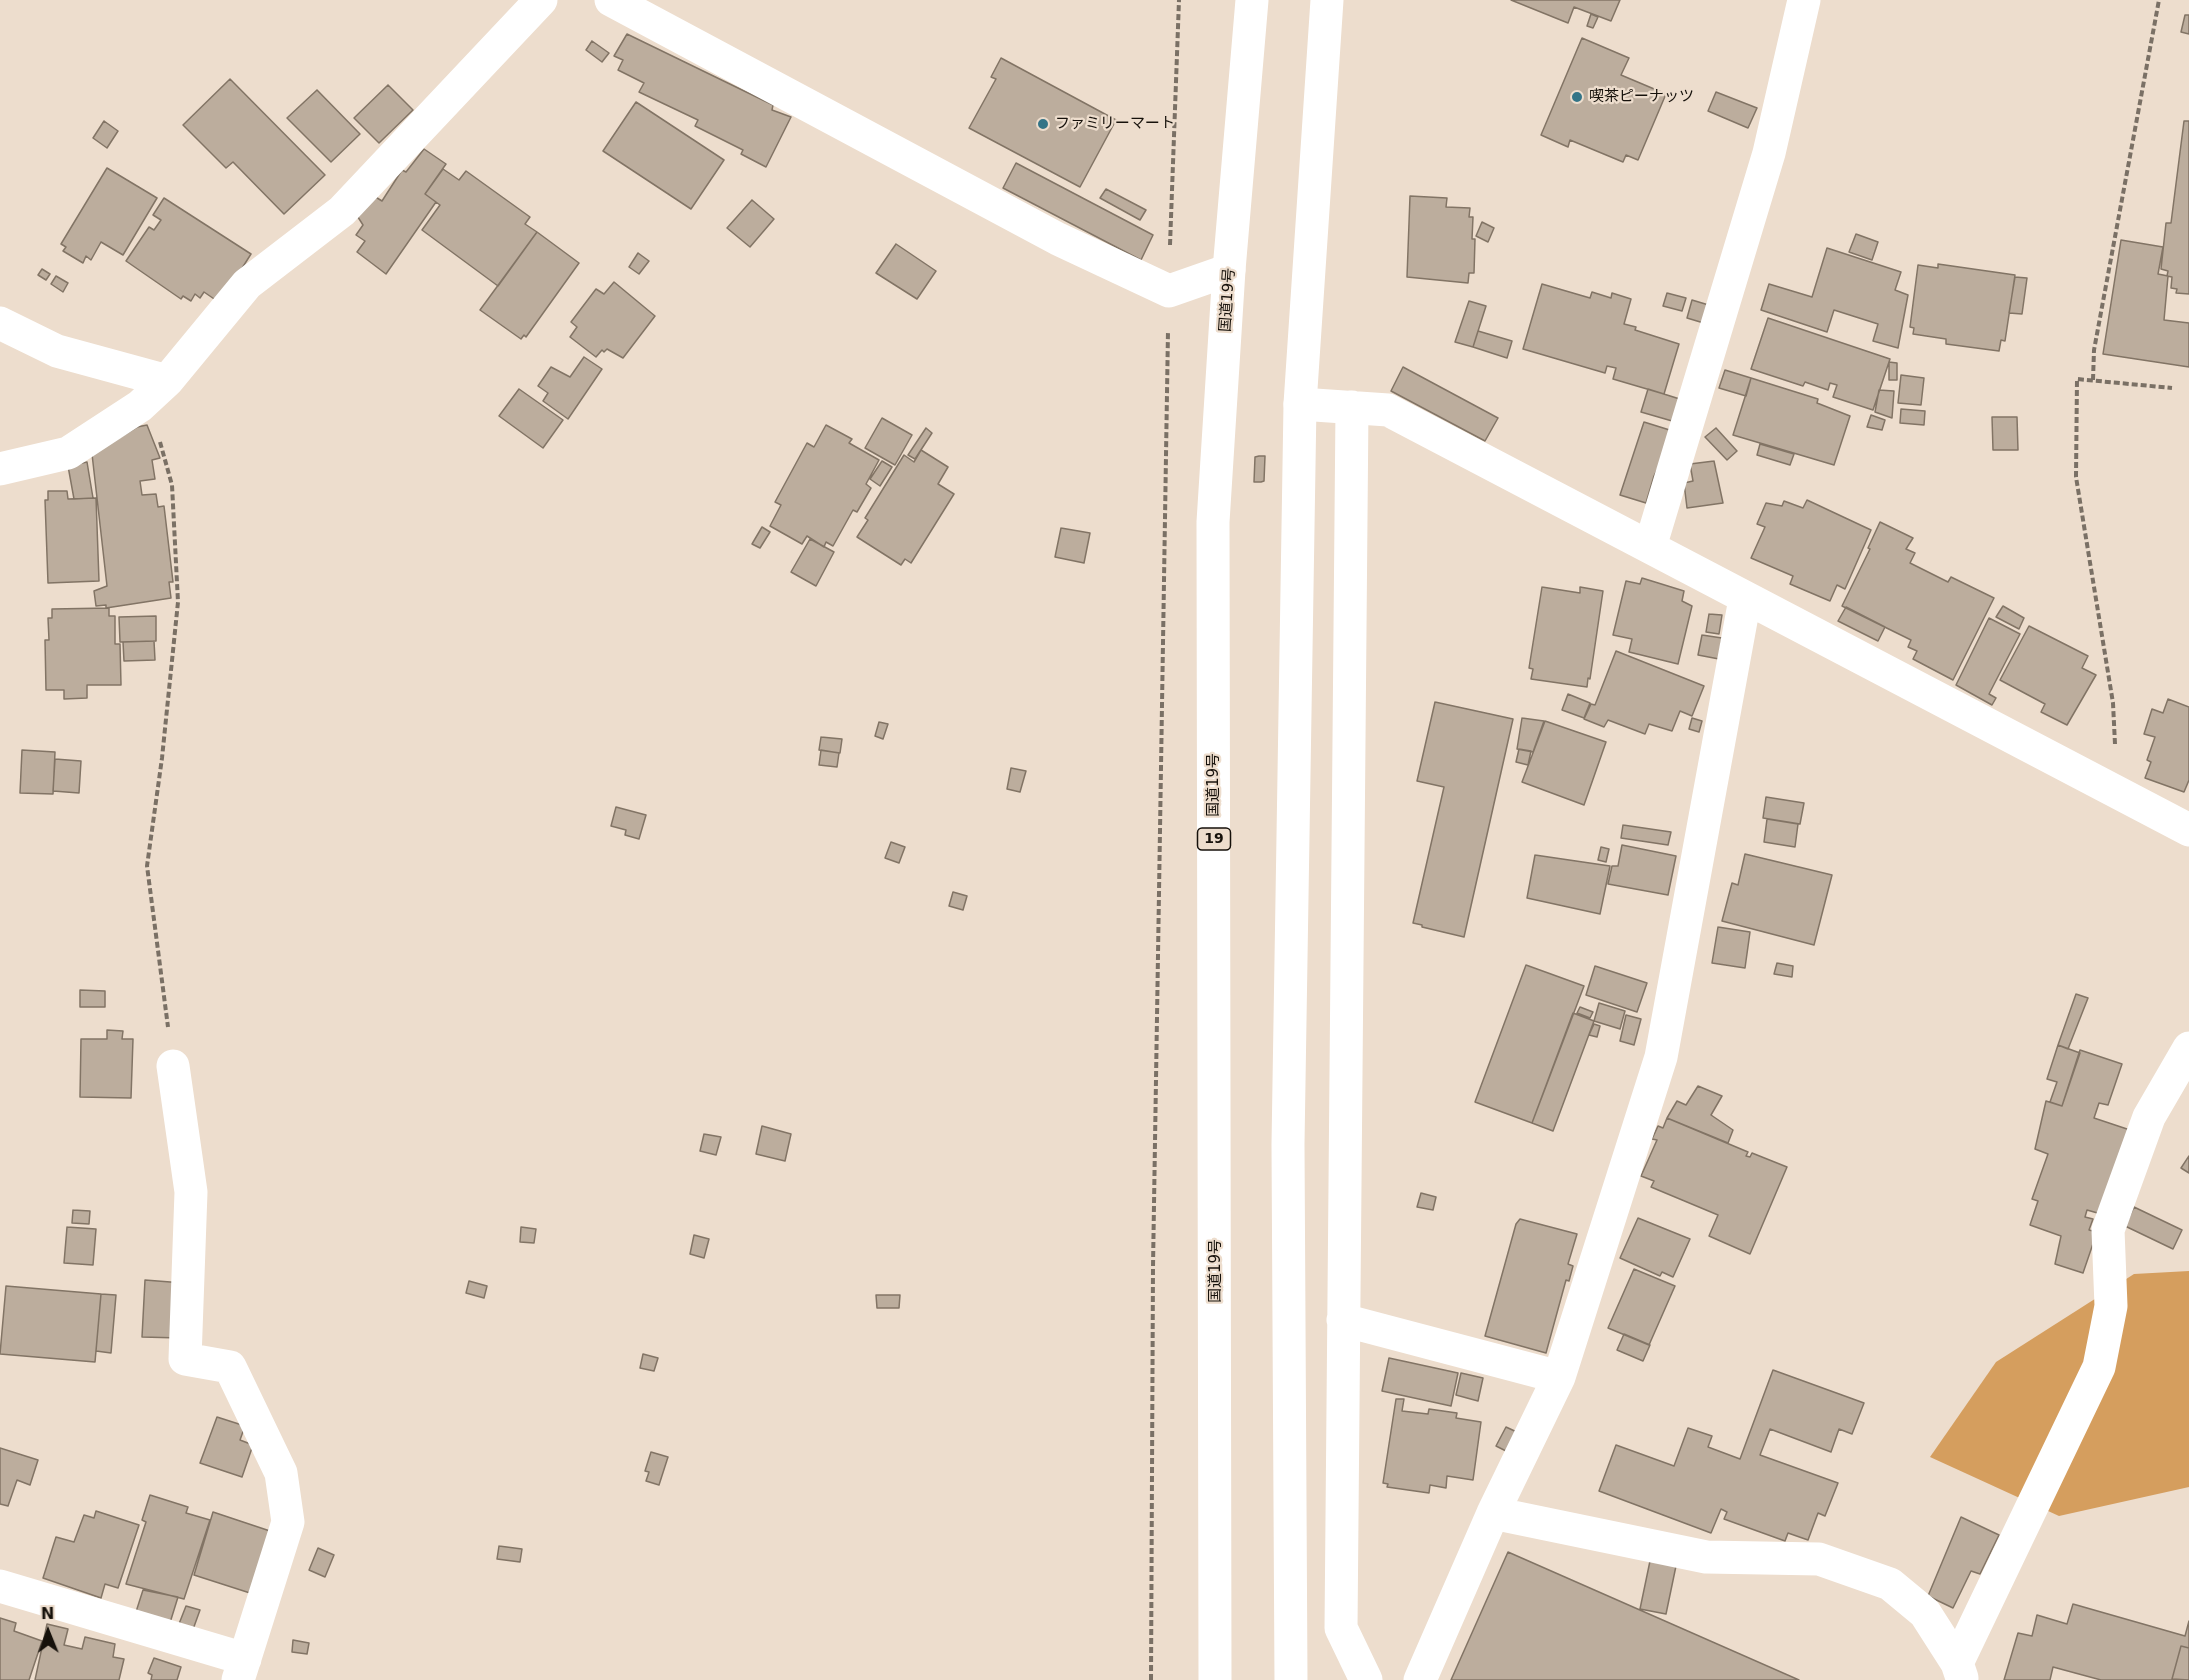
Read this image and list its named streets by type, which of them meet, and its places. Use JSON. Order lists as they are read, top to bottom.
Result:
{
  "streets": {
    "main road": ["国道19号", "19"]
  },
  "places": ["喫茶ピーナッツ", "ファミリーマート"],
  "north": "top"
}
